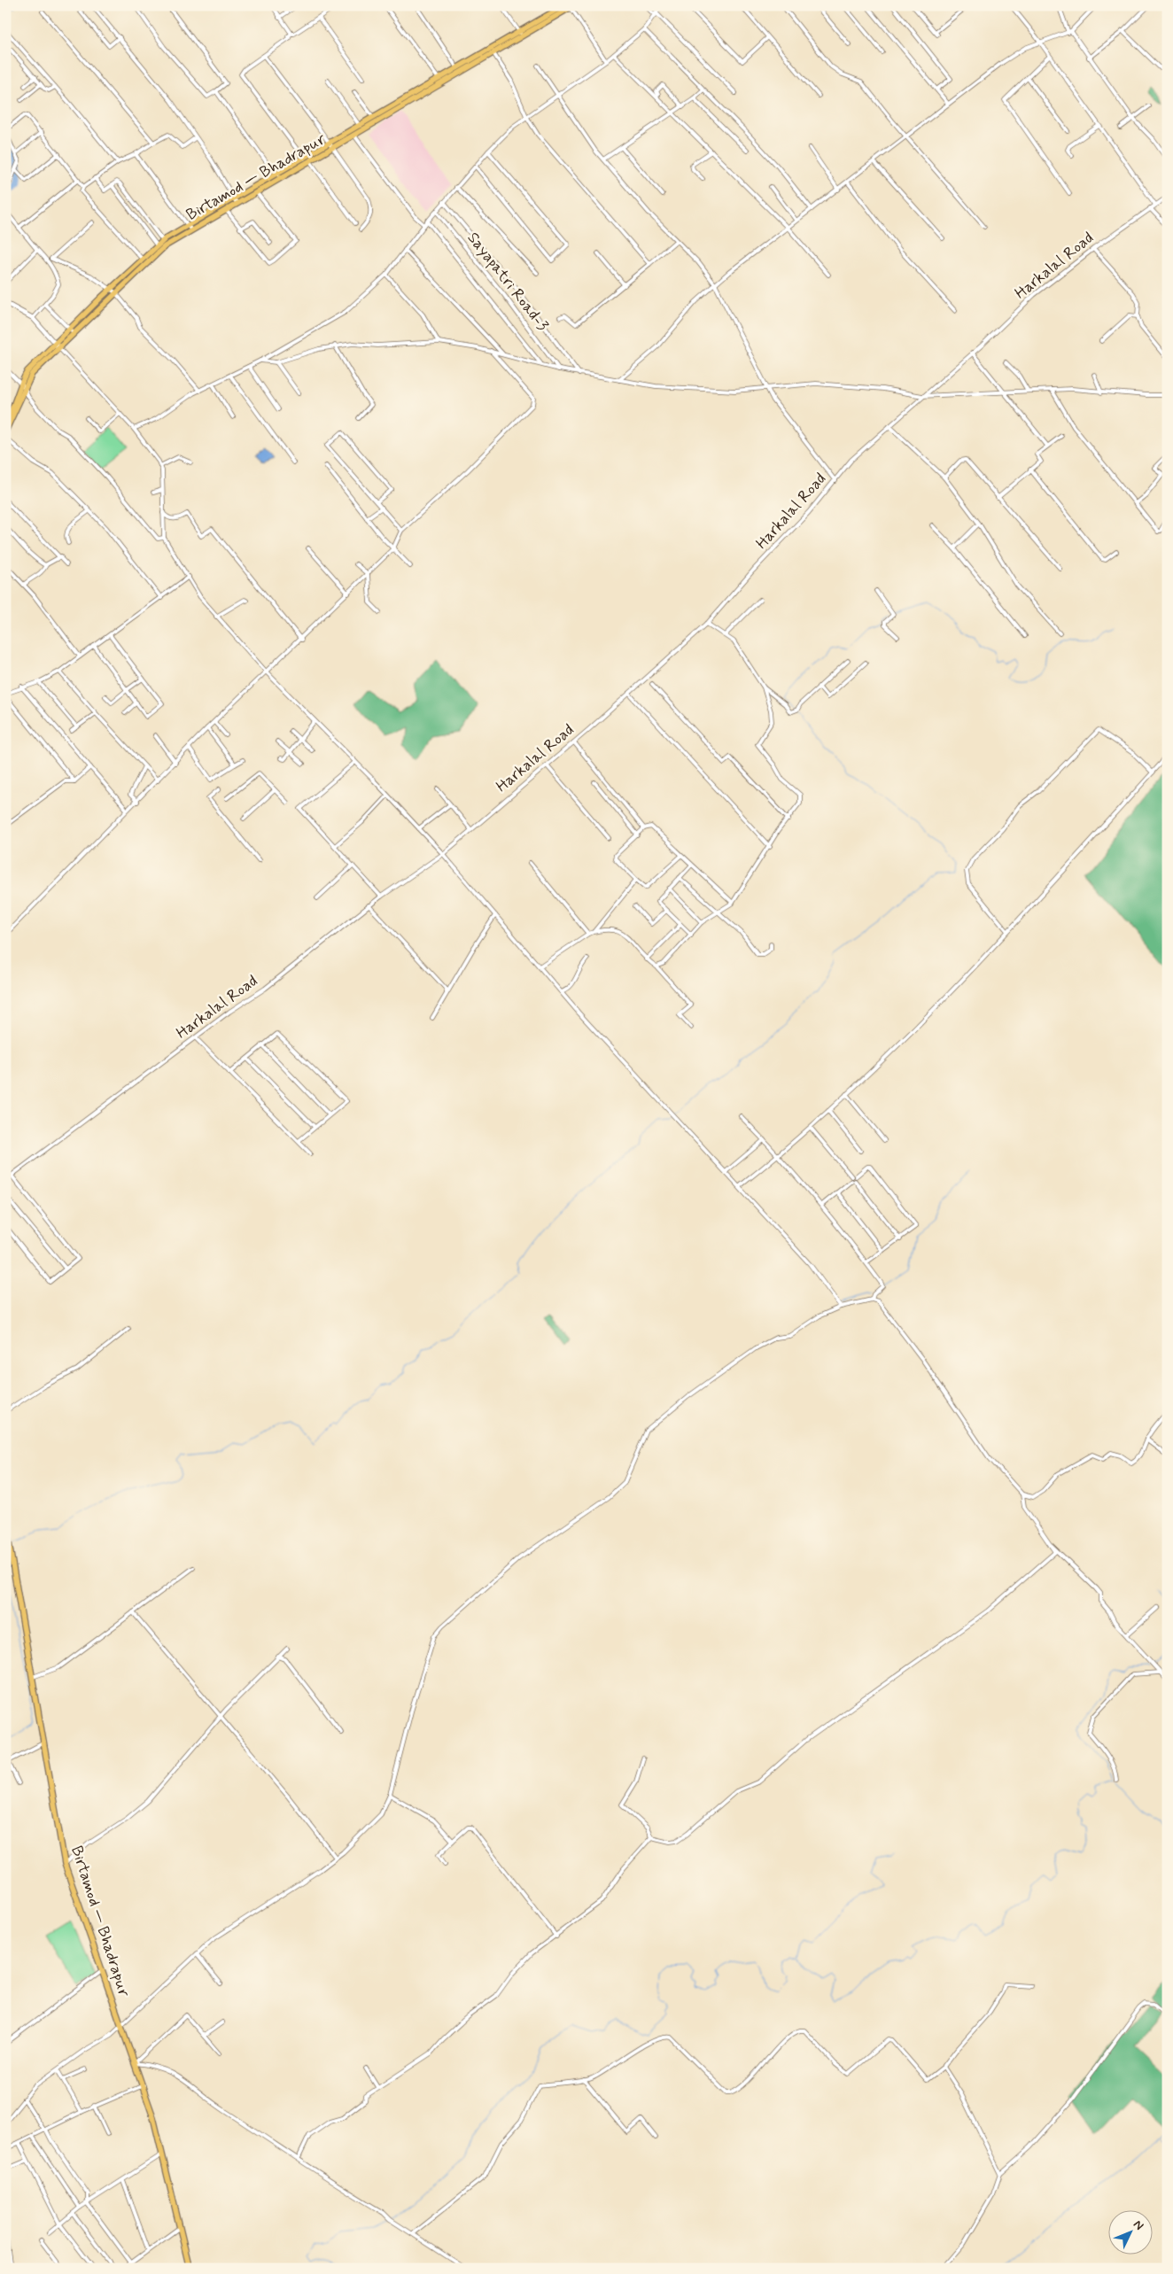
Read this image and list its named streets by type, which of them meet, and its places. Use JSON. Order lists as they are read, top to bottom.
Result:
{
  "streets": {
    "main road": ["Birtamod — Bhadrapur"],
    "street": ["Harkalal Road", "Sayapatri Road-3"]
  },
  "north": "top right"
}
